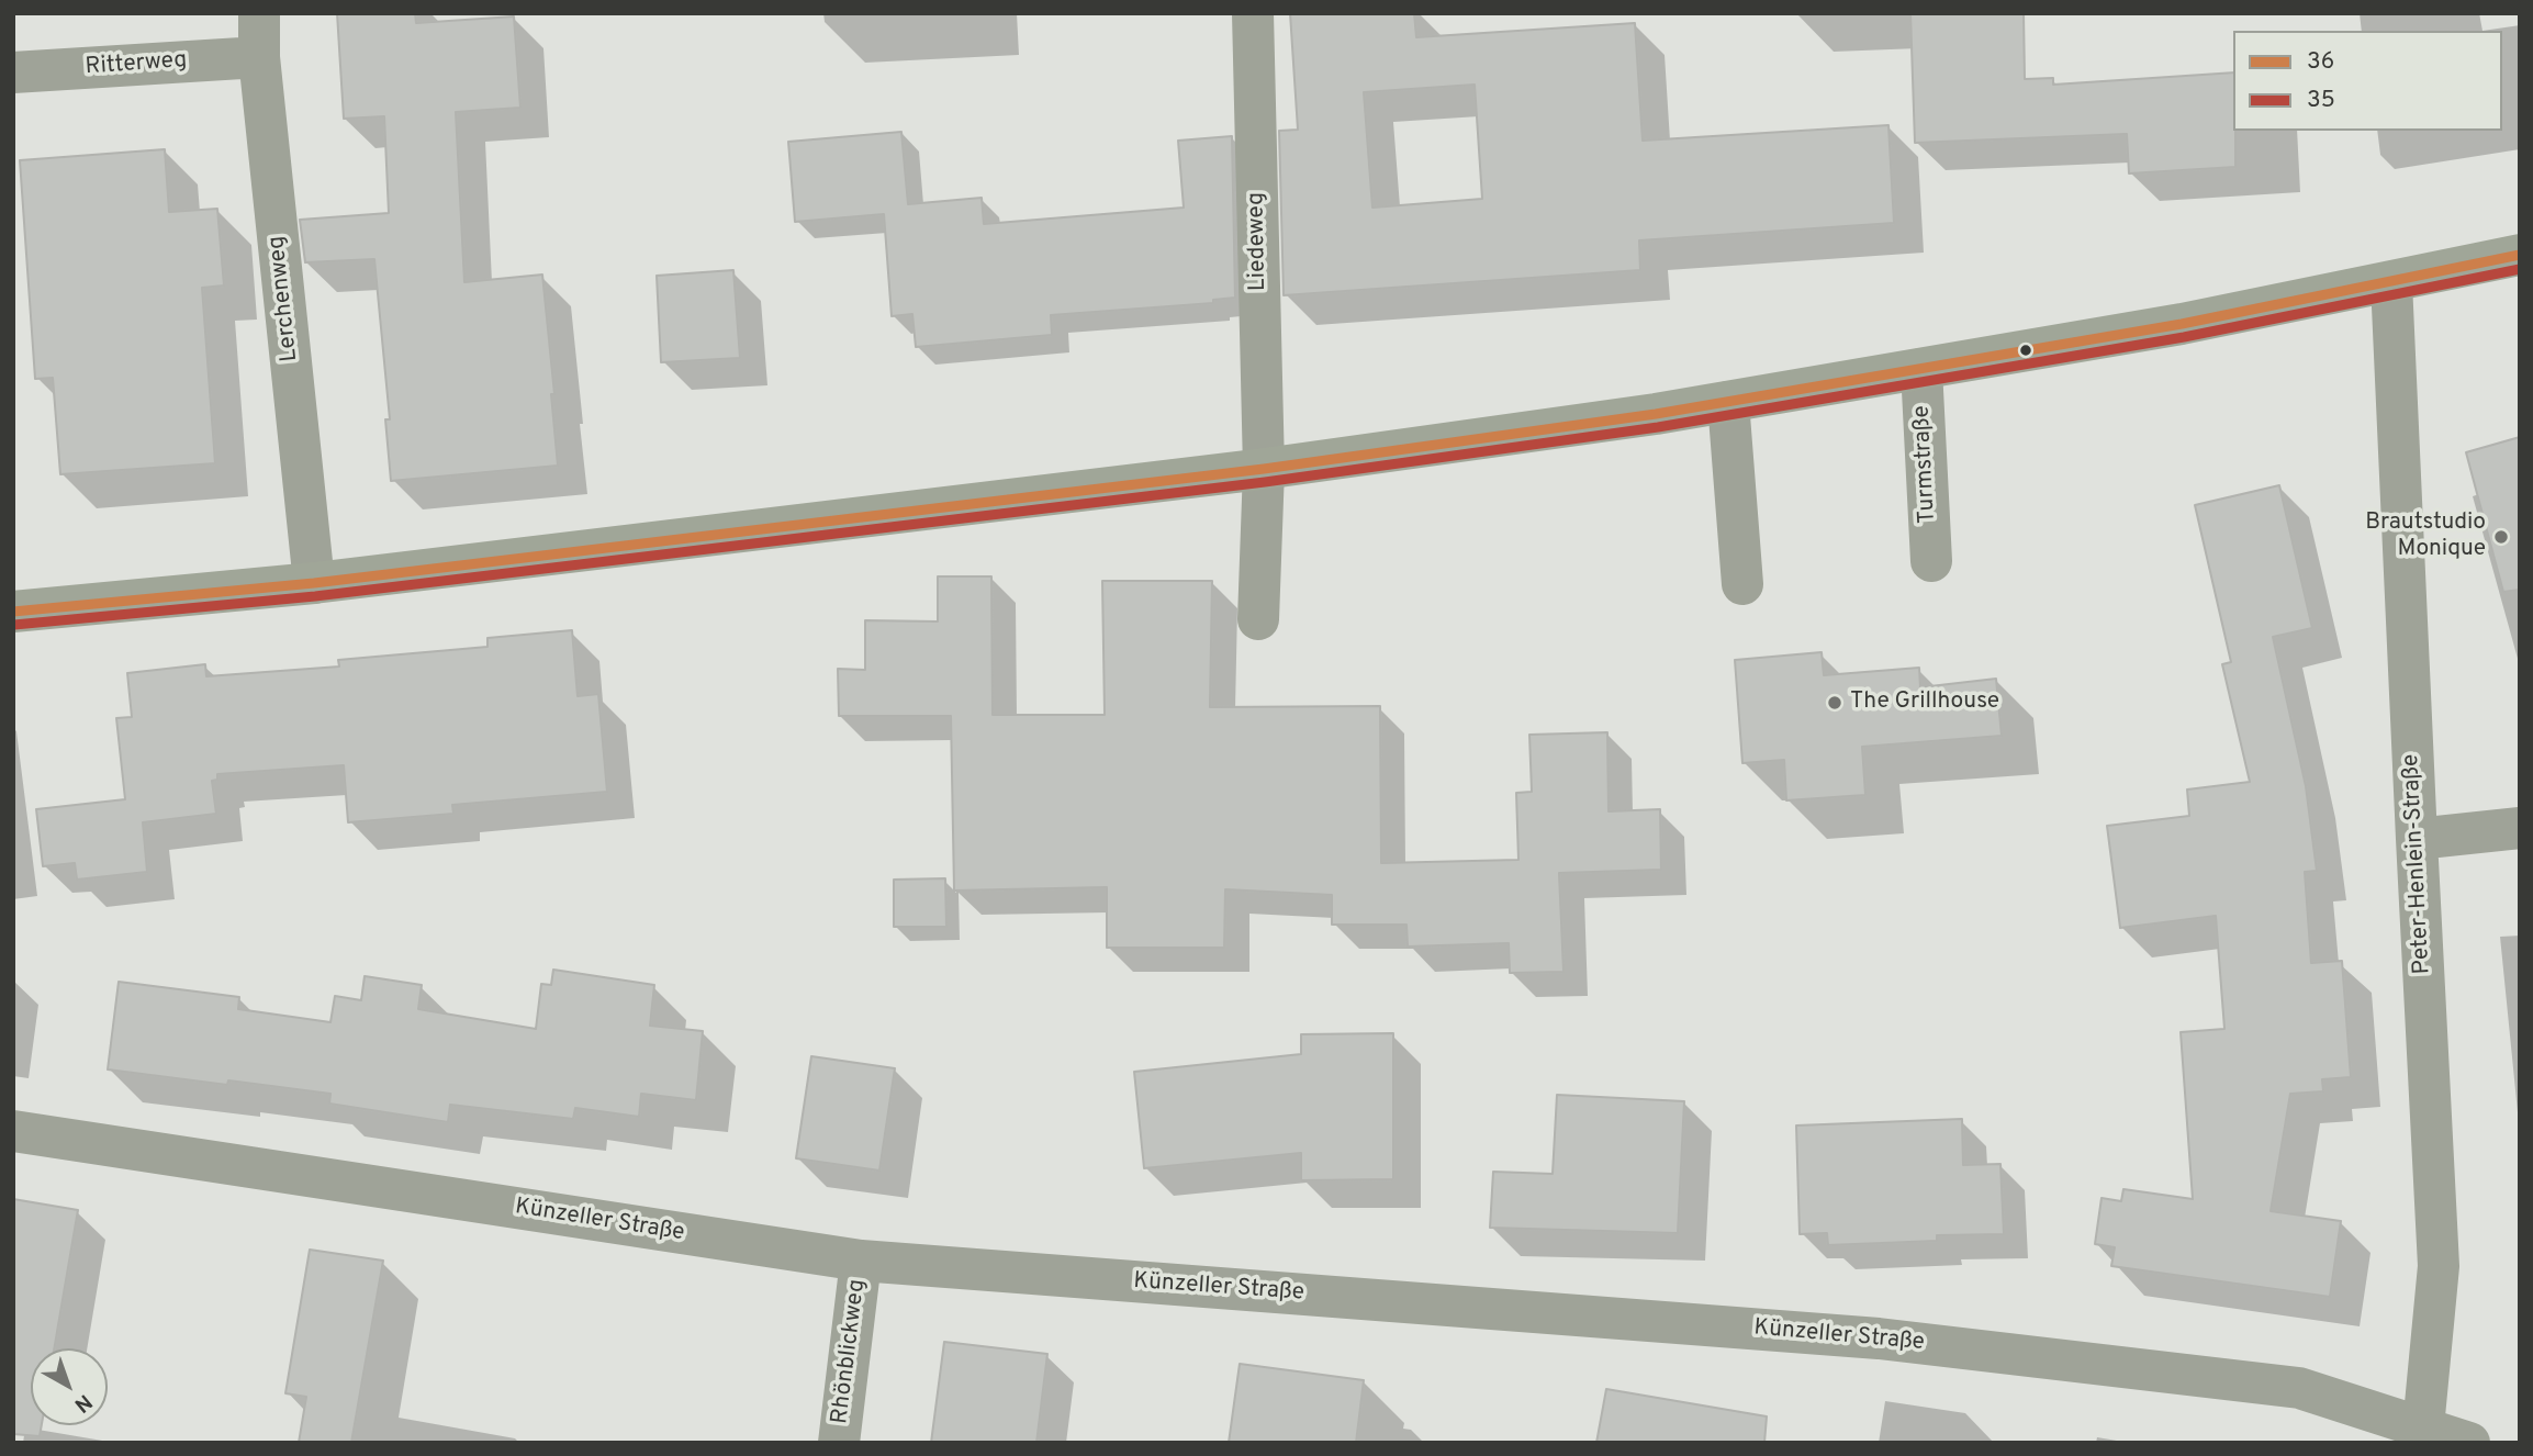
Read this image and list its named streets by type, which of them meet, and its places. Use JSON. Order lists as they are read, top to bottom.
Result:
{
  "streets": {
    "main road": ["Turmstraße"],
    "street": [
      "Ritterweg",
      "Liedeweg",
      "Lerchenweg",
      "Peter-Henlein-Straße",
      "Künzeller Straße",
      "Rhönblickweg"
    ]
  },
  "crossings": [
    ["Ritterweg", "Lerchenweg"],
    ["Liedeweg", "Turmstraße"],
    ["Lerchenweg", "Turmstraße"],
    ["Turmstraße", "Peter-Henlein-Straße"],
    ["Peter-Henlein-Straße", "Künzeller Straße"],
    ["Künzeller Straße", "Rhönblickweg"]
  ],
  "places": ["Brautstudio Monique", "The Grillhouse"],
  "lines": ["transit line 36", "transit line 35"],
  "legend": ["36", "35"],
  "north": "bottom right"
}
